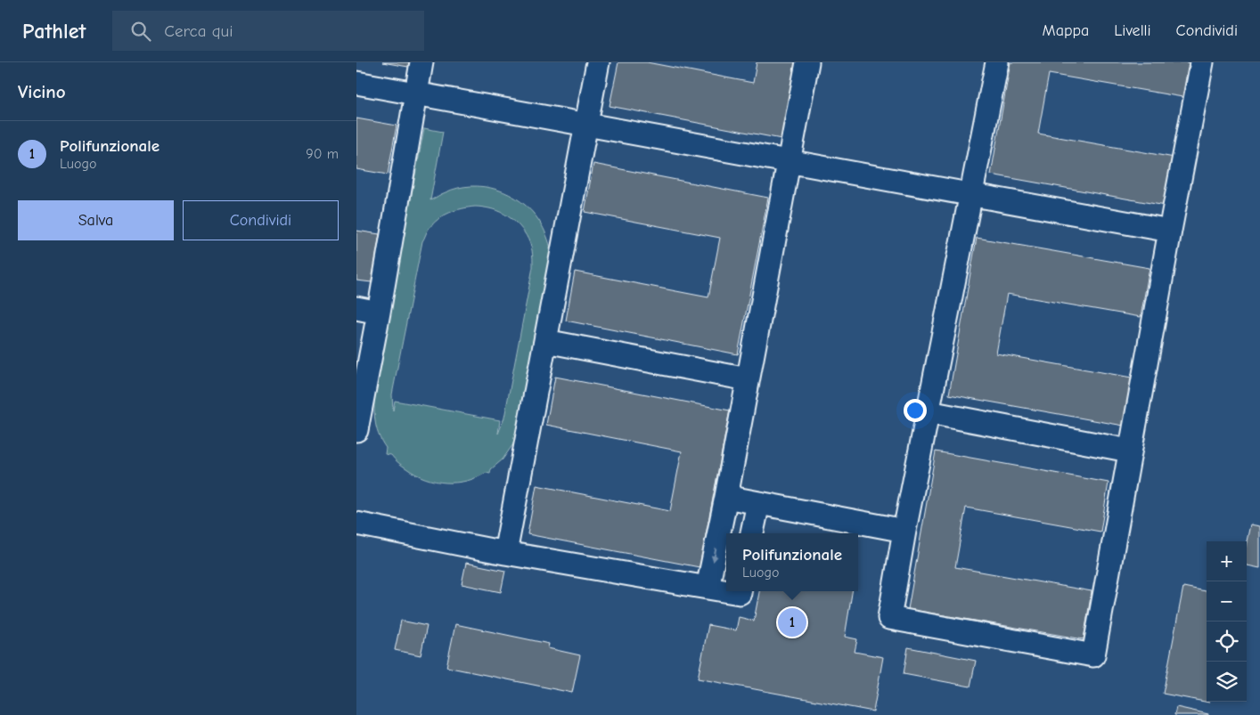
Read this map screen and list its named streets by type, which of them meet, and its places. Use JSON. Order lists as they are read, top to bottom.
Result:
{
  "page": {
    "header": "Pathlet",
    "search": "Cerca qui",
    "nav": ["Mappa", "Livelli", "Condividi"],
    "heading": "Vicino",
    "list": [
      {
        "mark": "1",
        "name": "Polifunzionale",
        "note": "Luogo",
        "value": "90 m"
      }
    ],
    "buttons": ["Salva", "Condividi"],
    "popup": ["Polifunzionale", "Luogo"],
    "map_buttons": ["+", "−"],
    "pins": "1"
  }
}
